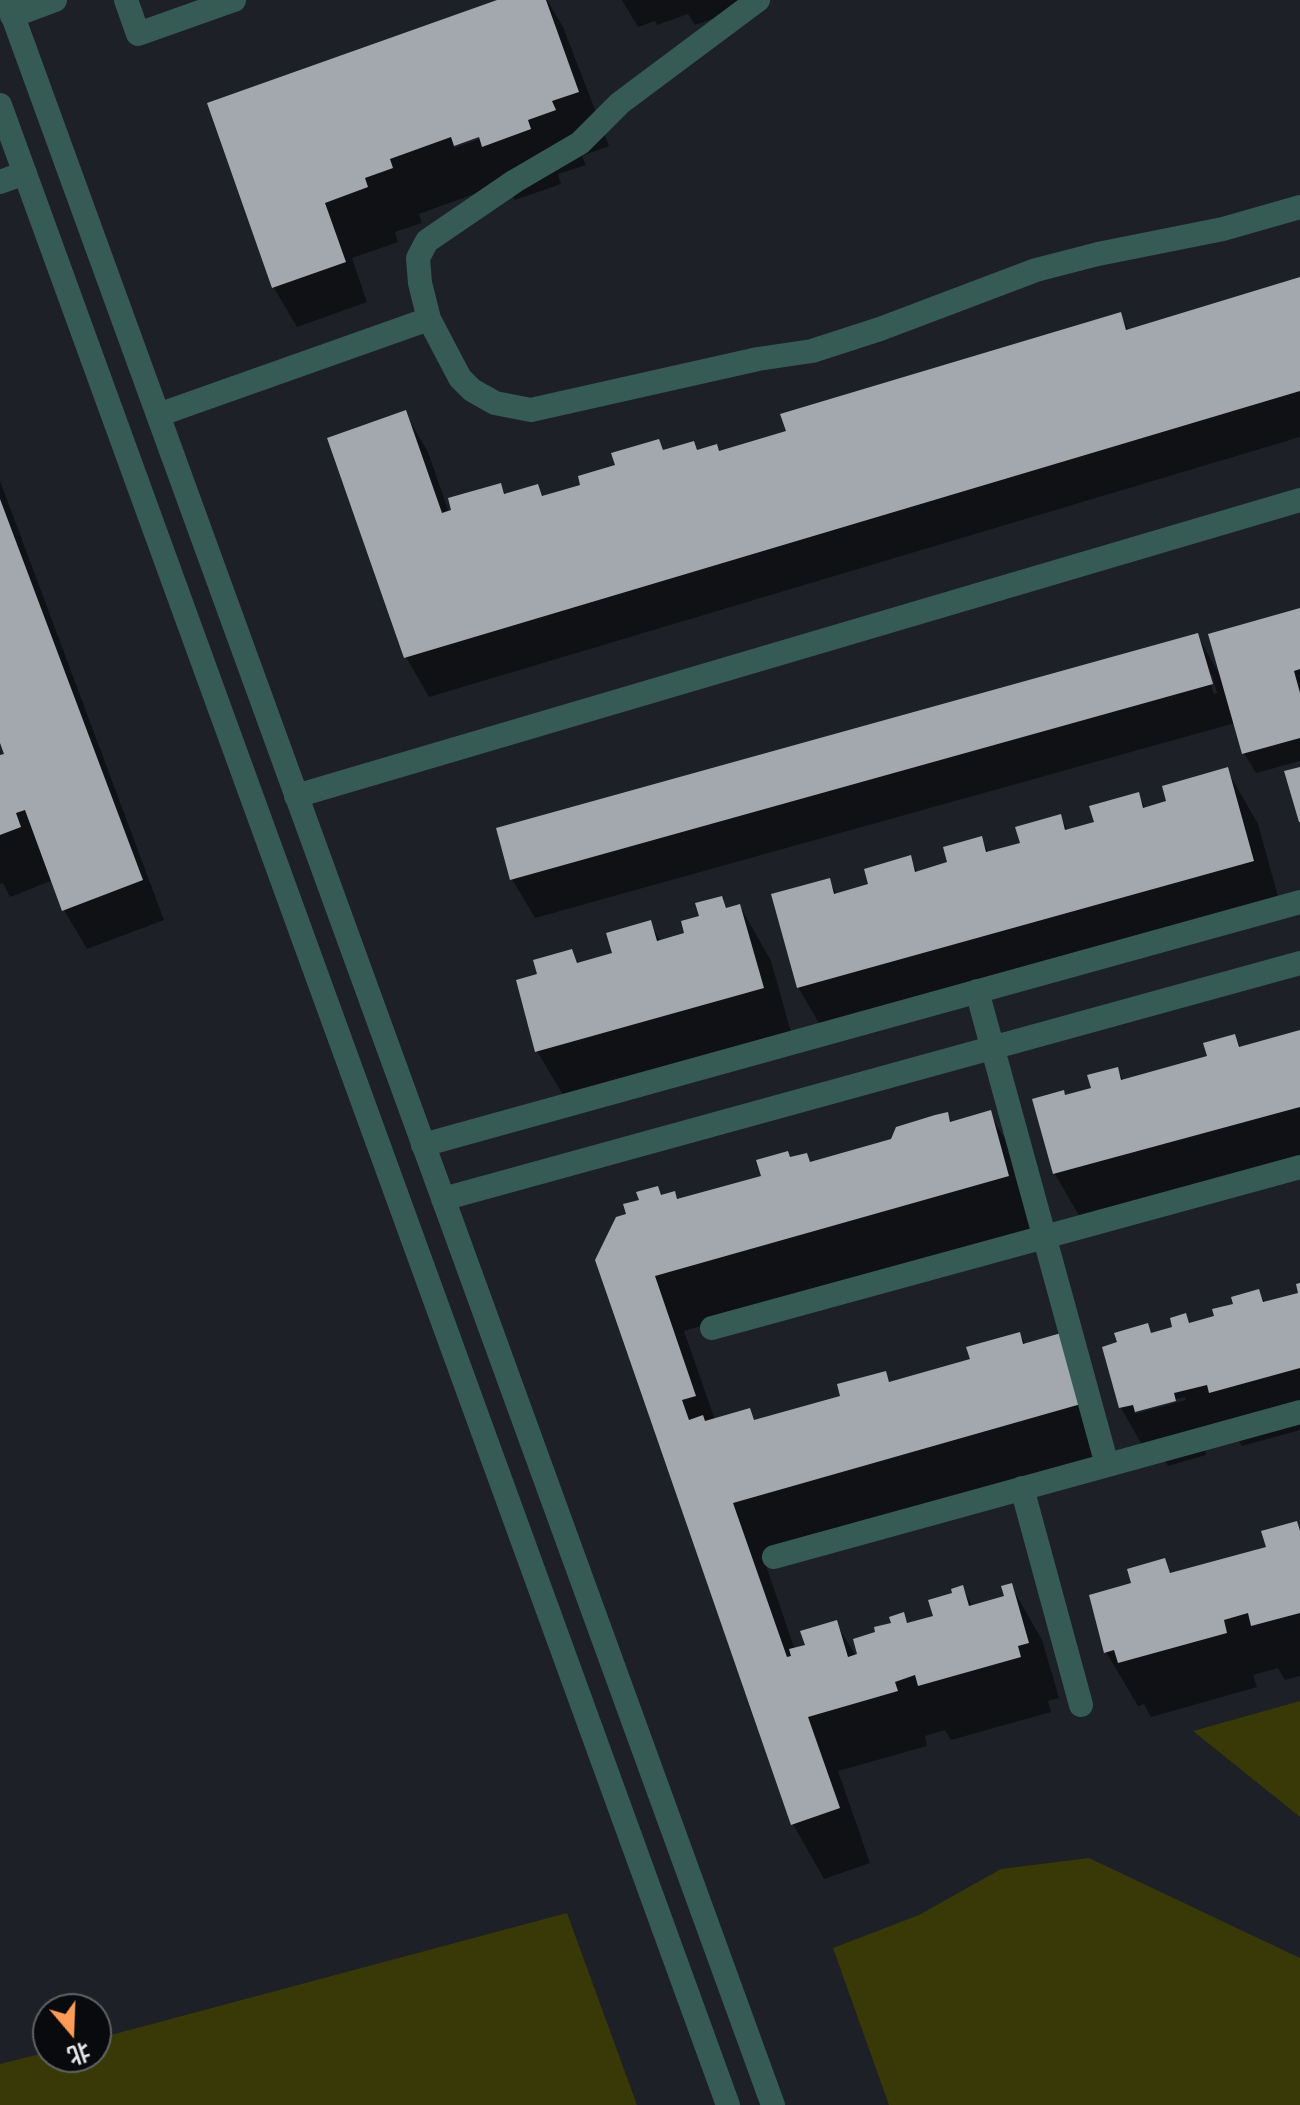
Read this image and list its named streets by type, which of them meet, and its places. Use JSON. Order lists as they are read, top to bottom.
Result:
{
  "north": "bottom"
}
